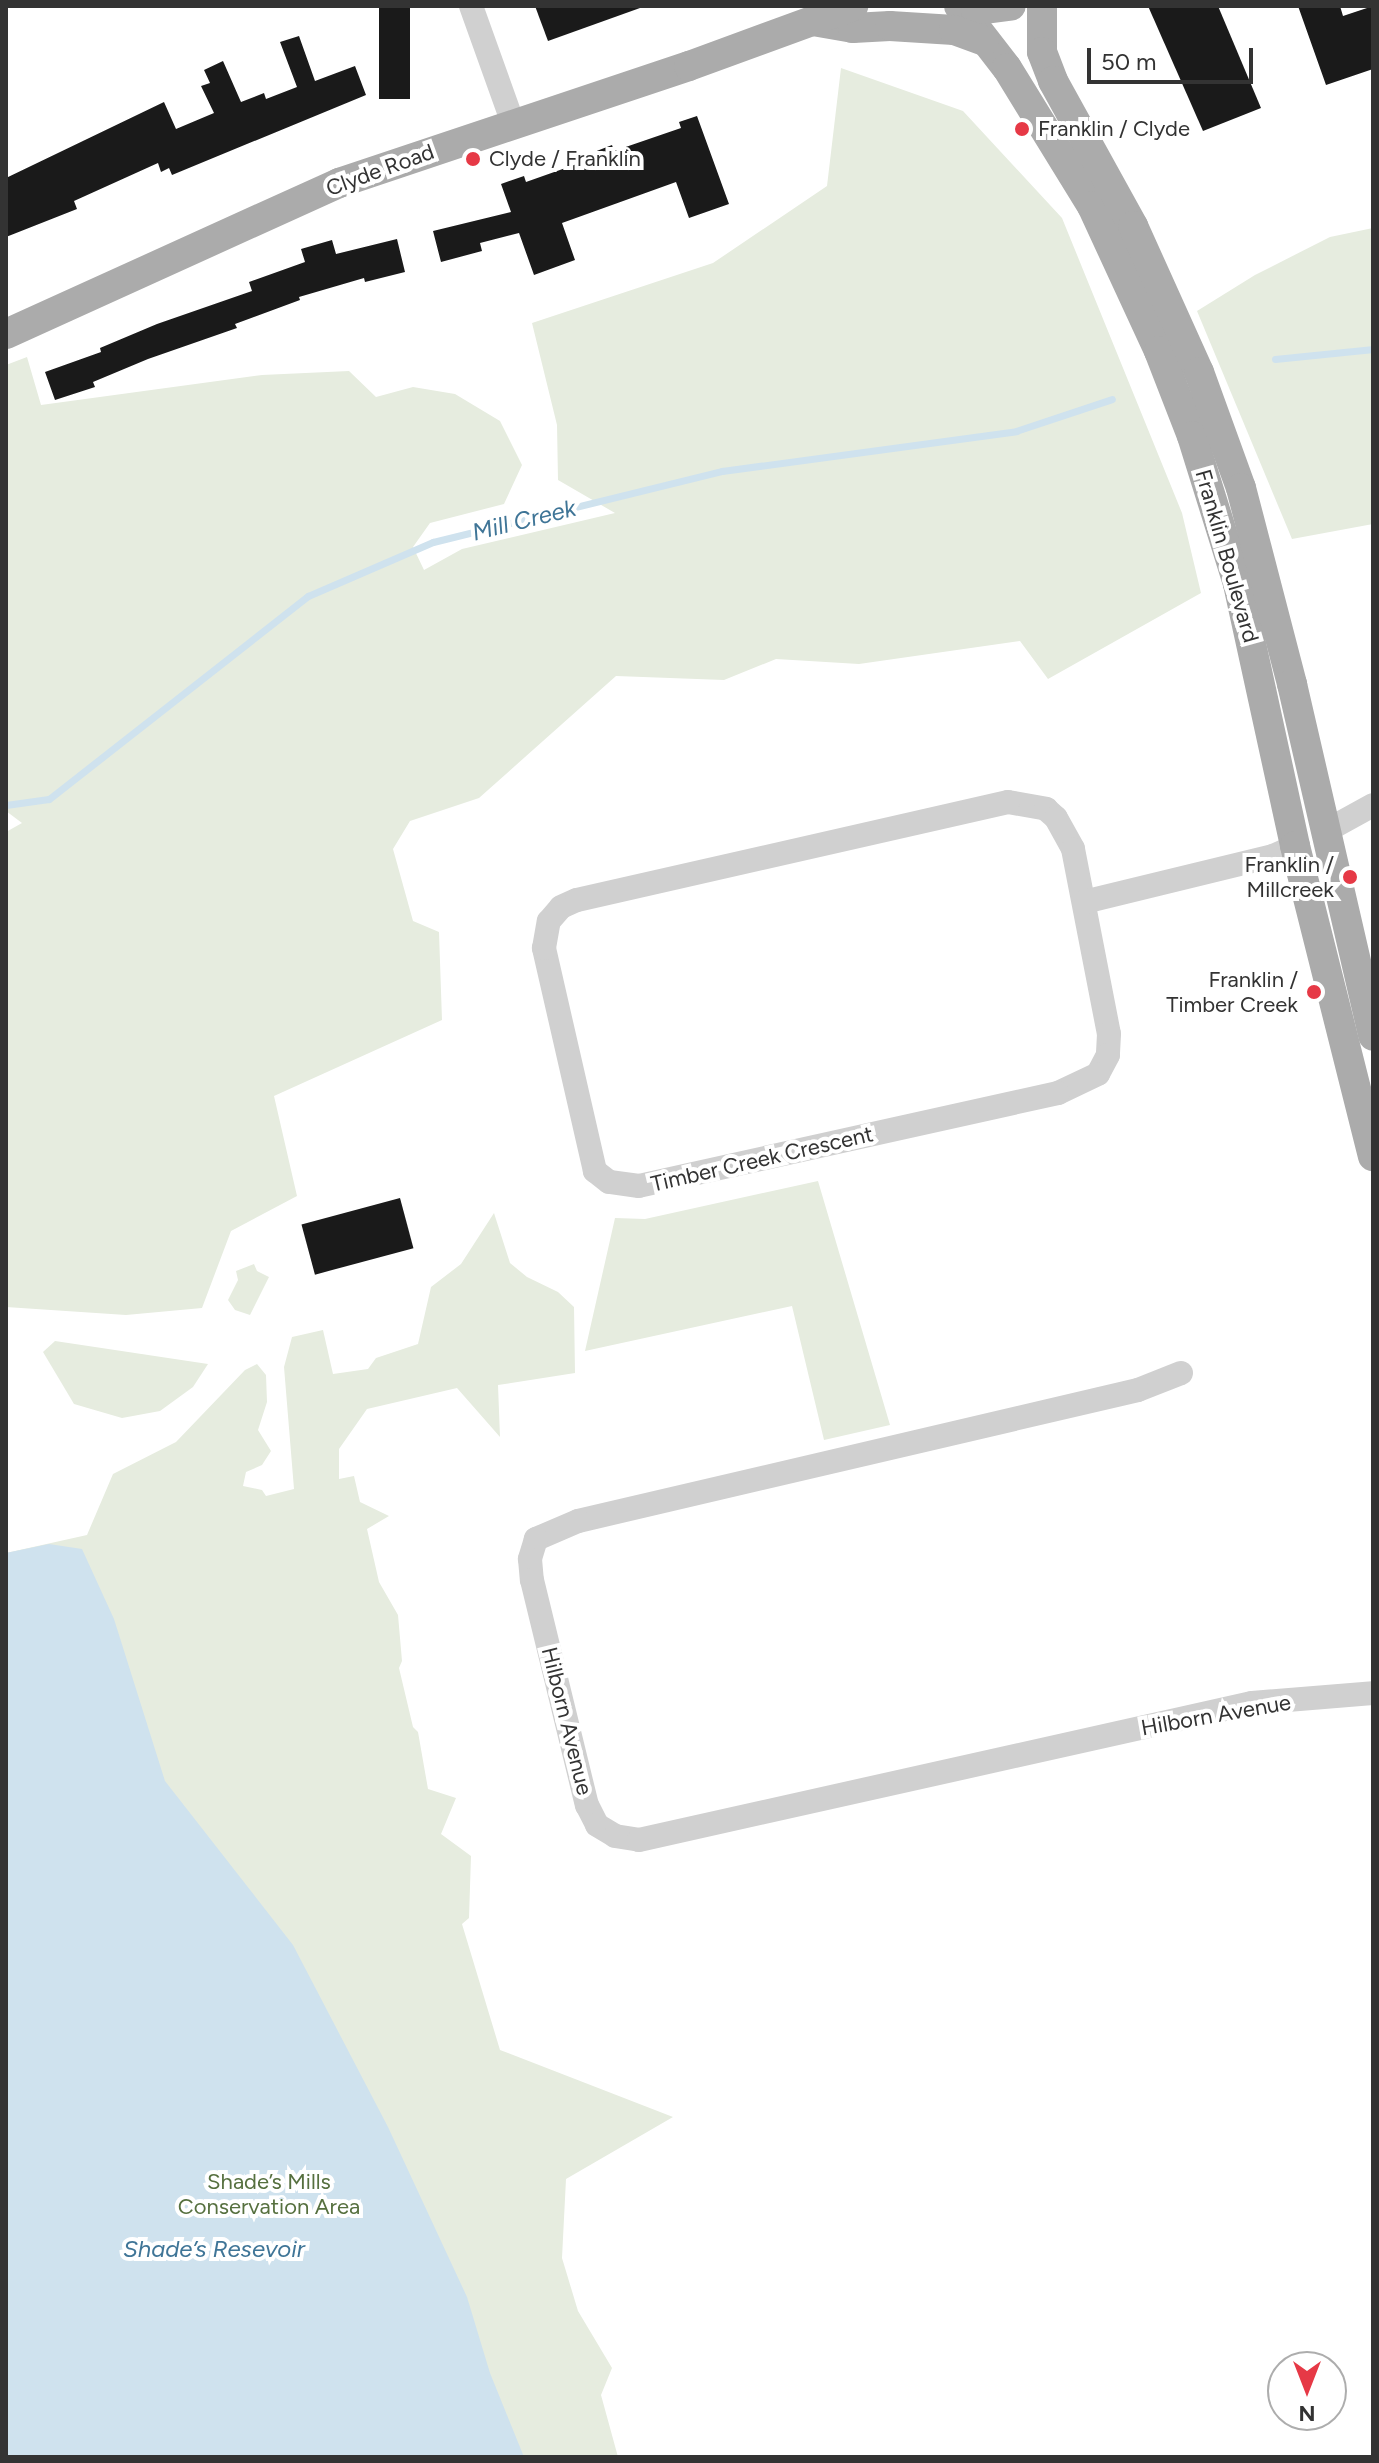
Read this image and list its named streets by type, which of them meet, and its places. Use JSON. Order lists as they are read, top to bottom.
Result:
{
  "streets": {
    "main road": ["Clyde Road", "Franklin Boulevard"],
    "street": ["Timber Creek Crescent", "Hilborn Avenue"]
  },
  "water": ["Mill Creek", "Shade’s Resevoir"],
  "parks": ["Shade’s Mills Conservation Area"],
  "places": [
    "Franklin / Clyde",
    "Clyde / Franklin",
    "Franklin / Millcreek",
    "Franklin / Timber Creek"
  ],
  "scale_bar": "50 m",
  "north": "bottom"
}
